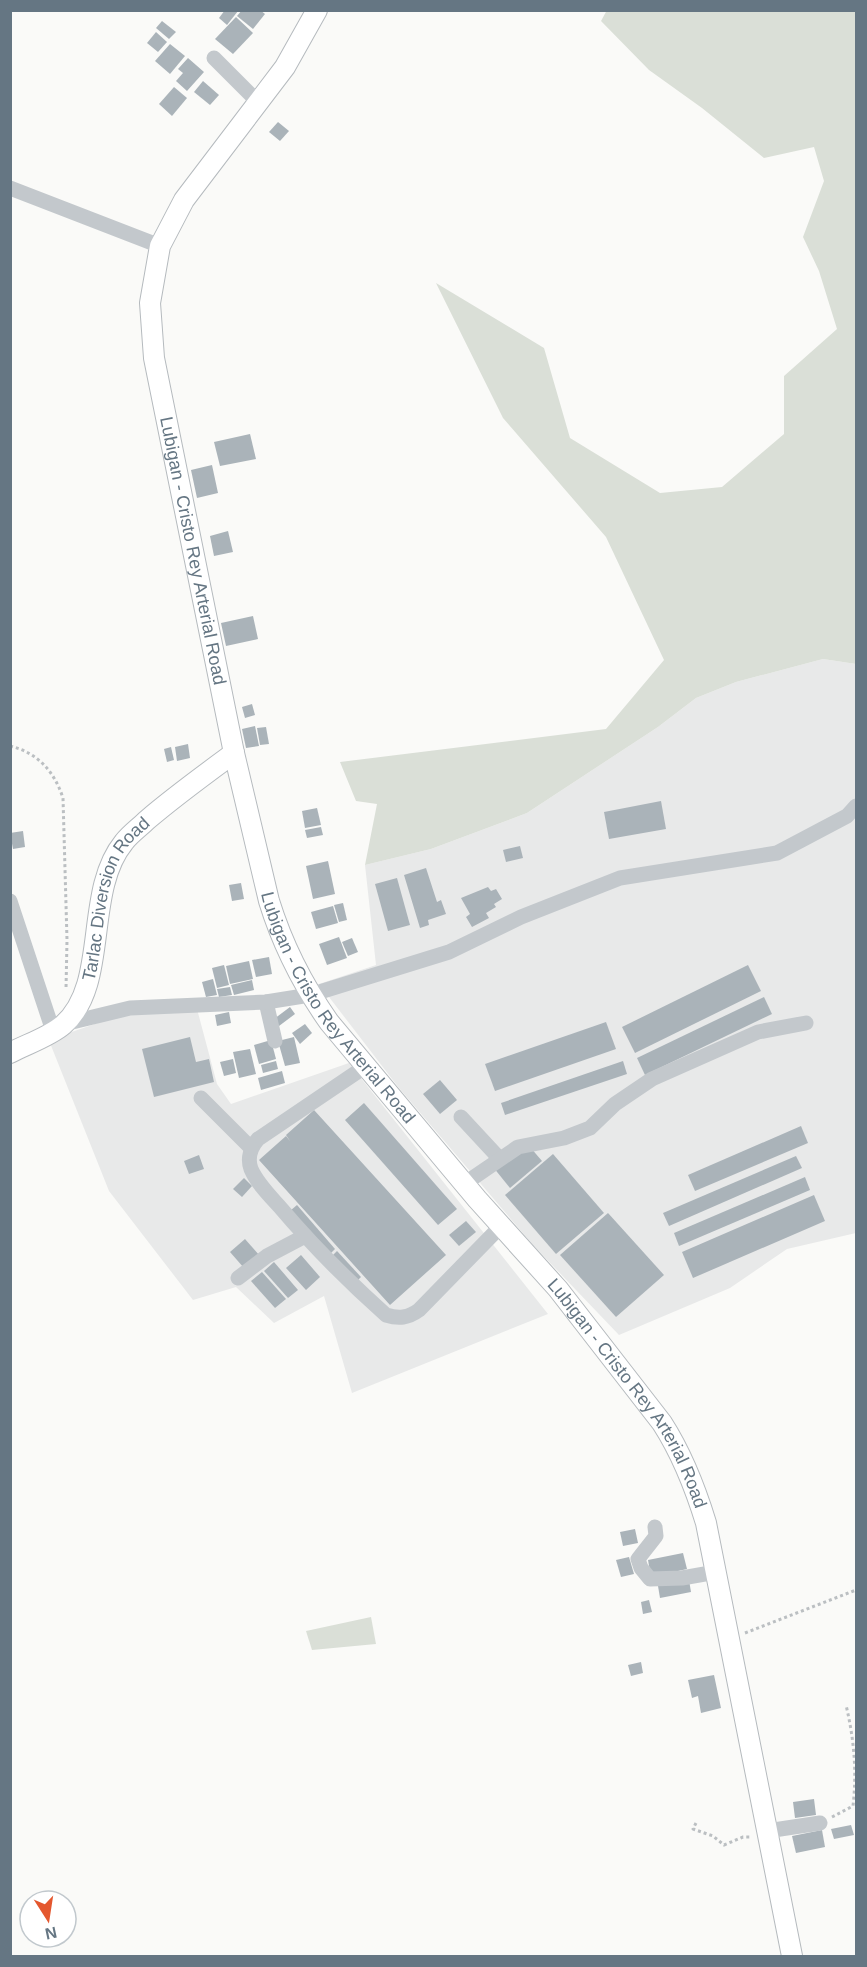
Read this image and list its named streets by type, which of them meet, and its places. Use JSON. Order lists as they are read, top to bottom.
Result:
{
  "streets": {
    "main road": ["Lubigan - Cristo Rey Arterial Road", "Tarlac Diversion Road"]
  },
  "crossings": [
    ["Lubigan - Cristo Rey Arterial Road", "Tarlac Diversion Road"]
  ],
  "north": "bottom"
}
